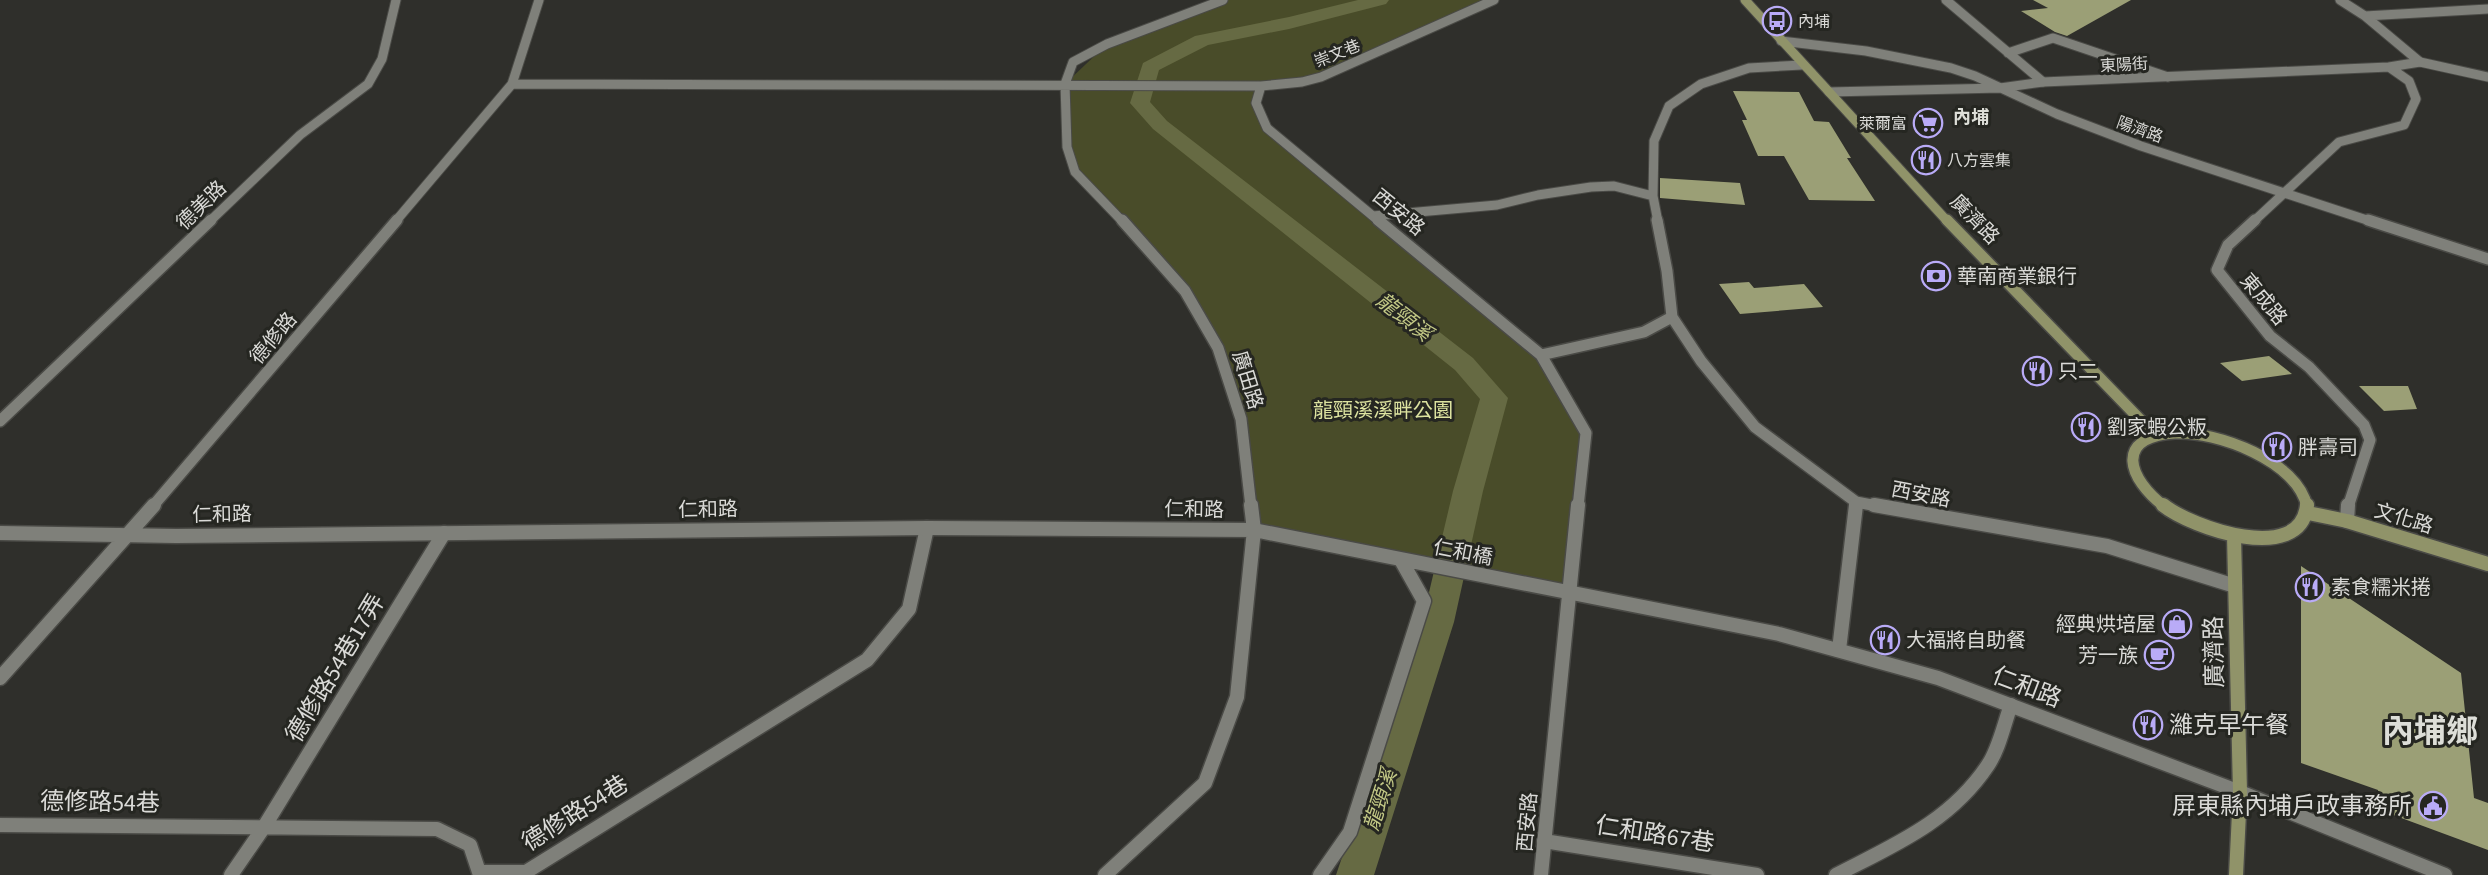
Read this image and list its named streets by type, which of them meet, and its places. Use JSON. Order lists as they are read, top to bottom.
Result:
{
  "streets": {
    "main road": ["廣濟路", "文化路"],
    "street": [
      "崇文巷",
      "東陽街",
      "陽濟路",
      "德美路",
      "西安路",
      "東成路",
      "德修路",
      "廣田路",
      "仁和路",
      "仁和橋",
      "德修路54巷17弄",
      "德修路54巷",
      "仁和路67巷"
    ]
  },
  "crossings": [
    ["崇文巷", "西安路"],
    ["崇文巷", "德修路"],
    ["崇文巷", "廣田路"],
    ["東陽街", "陽濟路"],
    ["東陽街", "廣濟路"],
    ["東陽街", "東成路"],
    ["陽濟路", "廣濟路"],
    ["陽濟路", "東成路"],
    ["西安路", "廣濟路"],
    ["西安路", "仁和路"],
    ["西安路", "仁和路67巷"],
    ["廣濟路", "仁和路"],
    ["東成路", "文化路"],
    ["德修路", "仁和路"],
    ["廣田路", "仁和路"],
    ["仁和路", "仁和橋"],
    ["仁和路", "德修路54巷17弄"],
    ["仁和路", "德修路54巷"],
    ["德修路54巷17弄", "德修路54巷"]
  ],
  "districts": ["內埔", "內埔鄉"],
  "water": ["龍頸溪"],
  "parks": ["龍頸溪溪畔公園"],
  "places": {
    "bus stop": ["內埔"],
    "supermarket": ["萊爾富"],
    "restaurant": [
      "八方雲集",
      "只二",
      "劉家蝦公粄",
      "胖壽司",
      "素食糯米捲",
      "大福將自助餐",
      "濰克早午餐"
    ],
    "bank": ["華南商業銀行"],
    "shop": ["經典烘培屋"],
    "cafe": ["芳一族"],
    "public building": ["屏東縣內埔戶政事務所"]
  }
}
